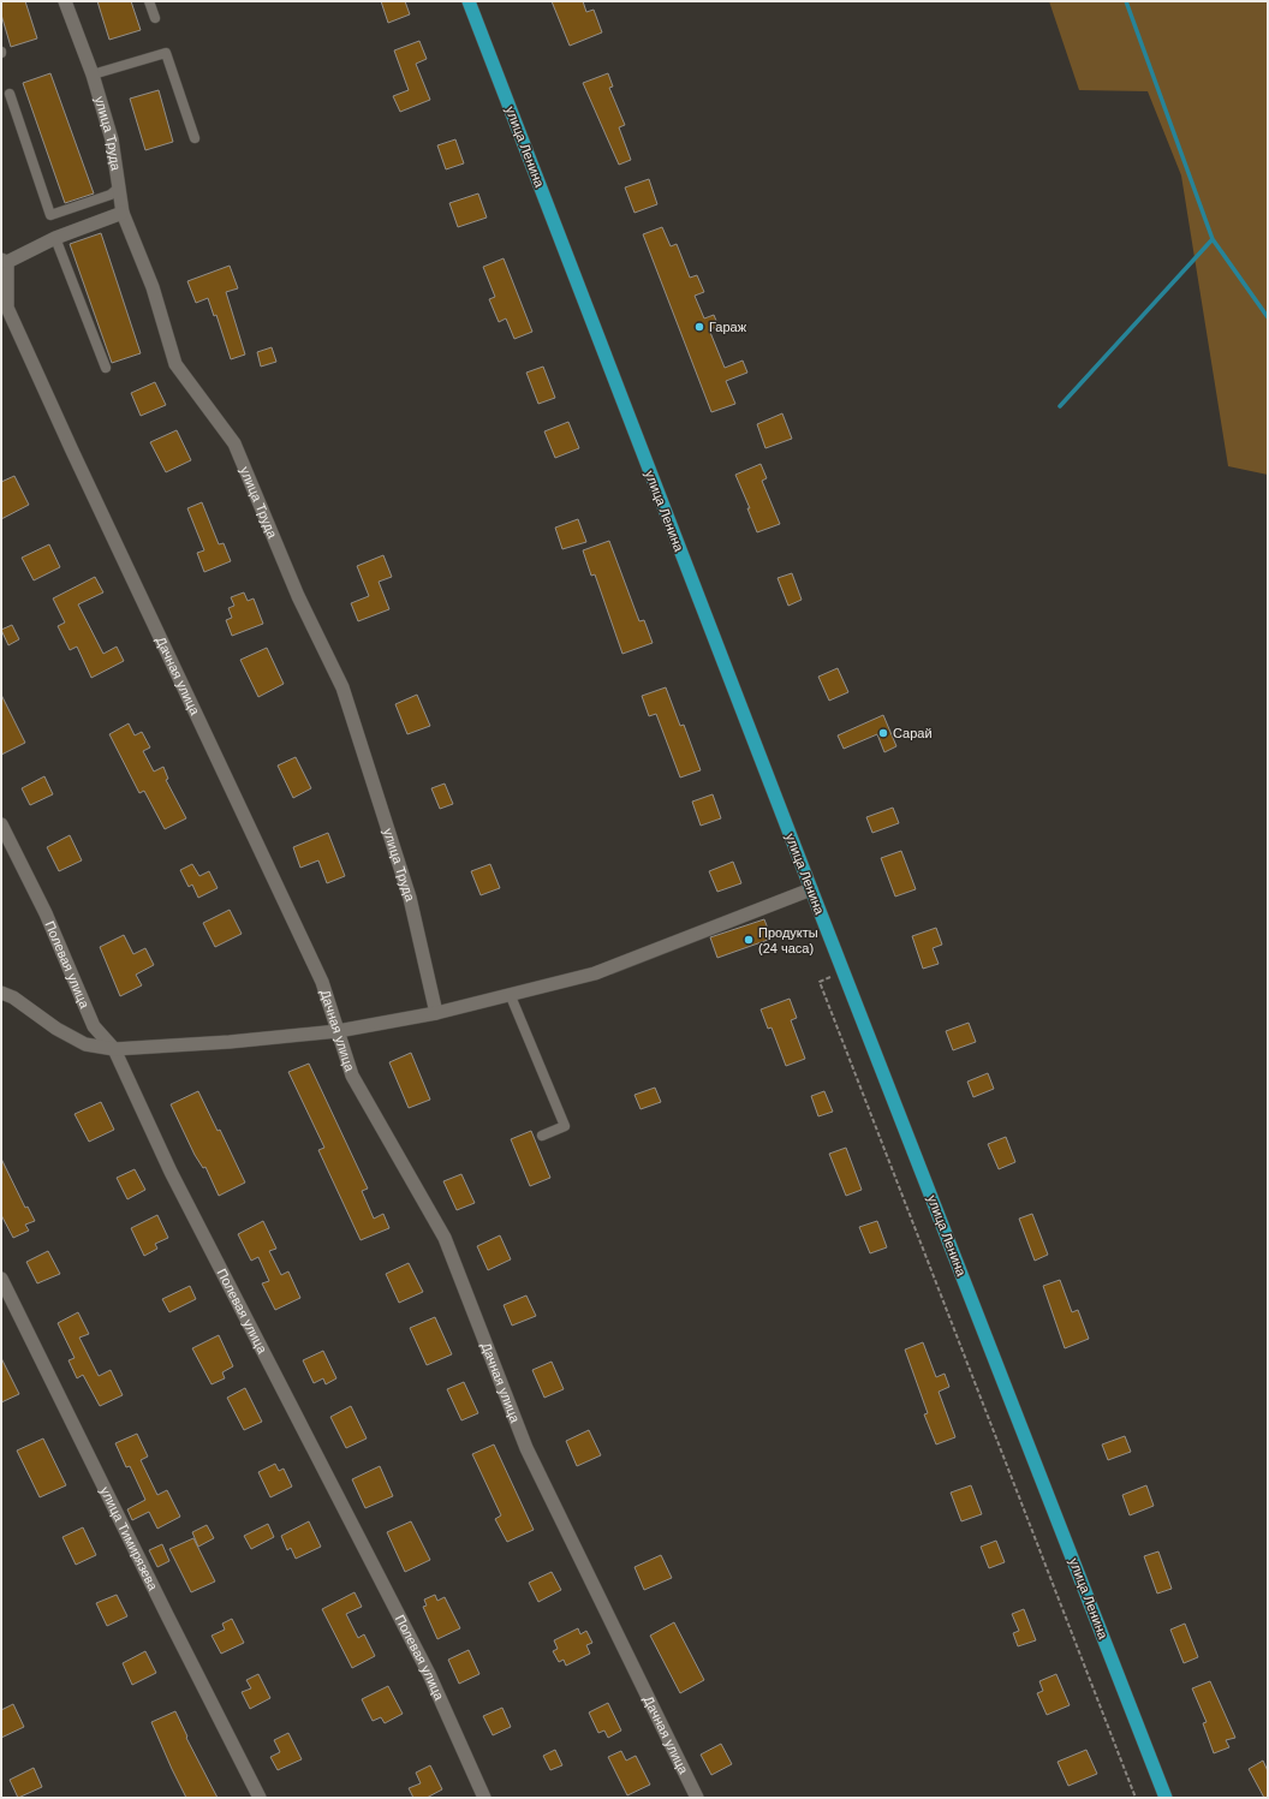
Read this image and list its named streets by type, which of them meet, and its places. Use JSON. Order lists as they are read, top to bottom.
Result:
{
  "streets": {
    "main road": ["улица Ленина"],
    "street": [
      "улица Труда",
      "Дачная улица",
      "Полевая улица",
      "улица Тимирязева"
    ]
  },
  "places": ["Гараж", "Сарай", "Продукты (24 часа)"]
}
